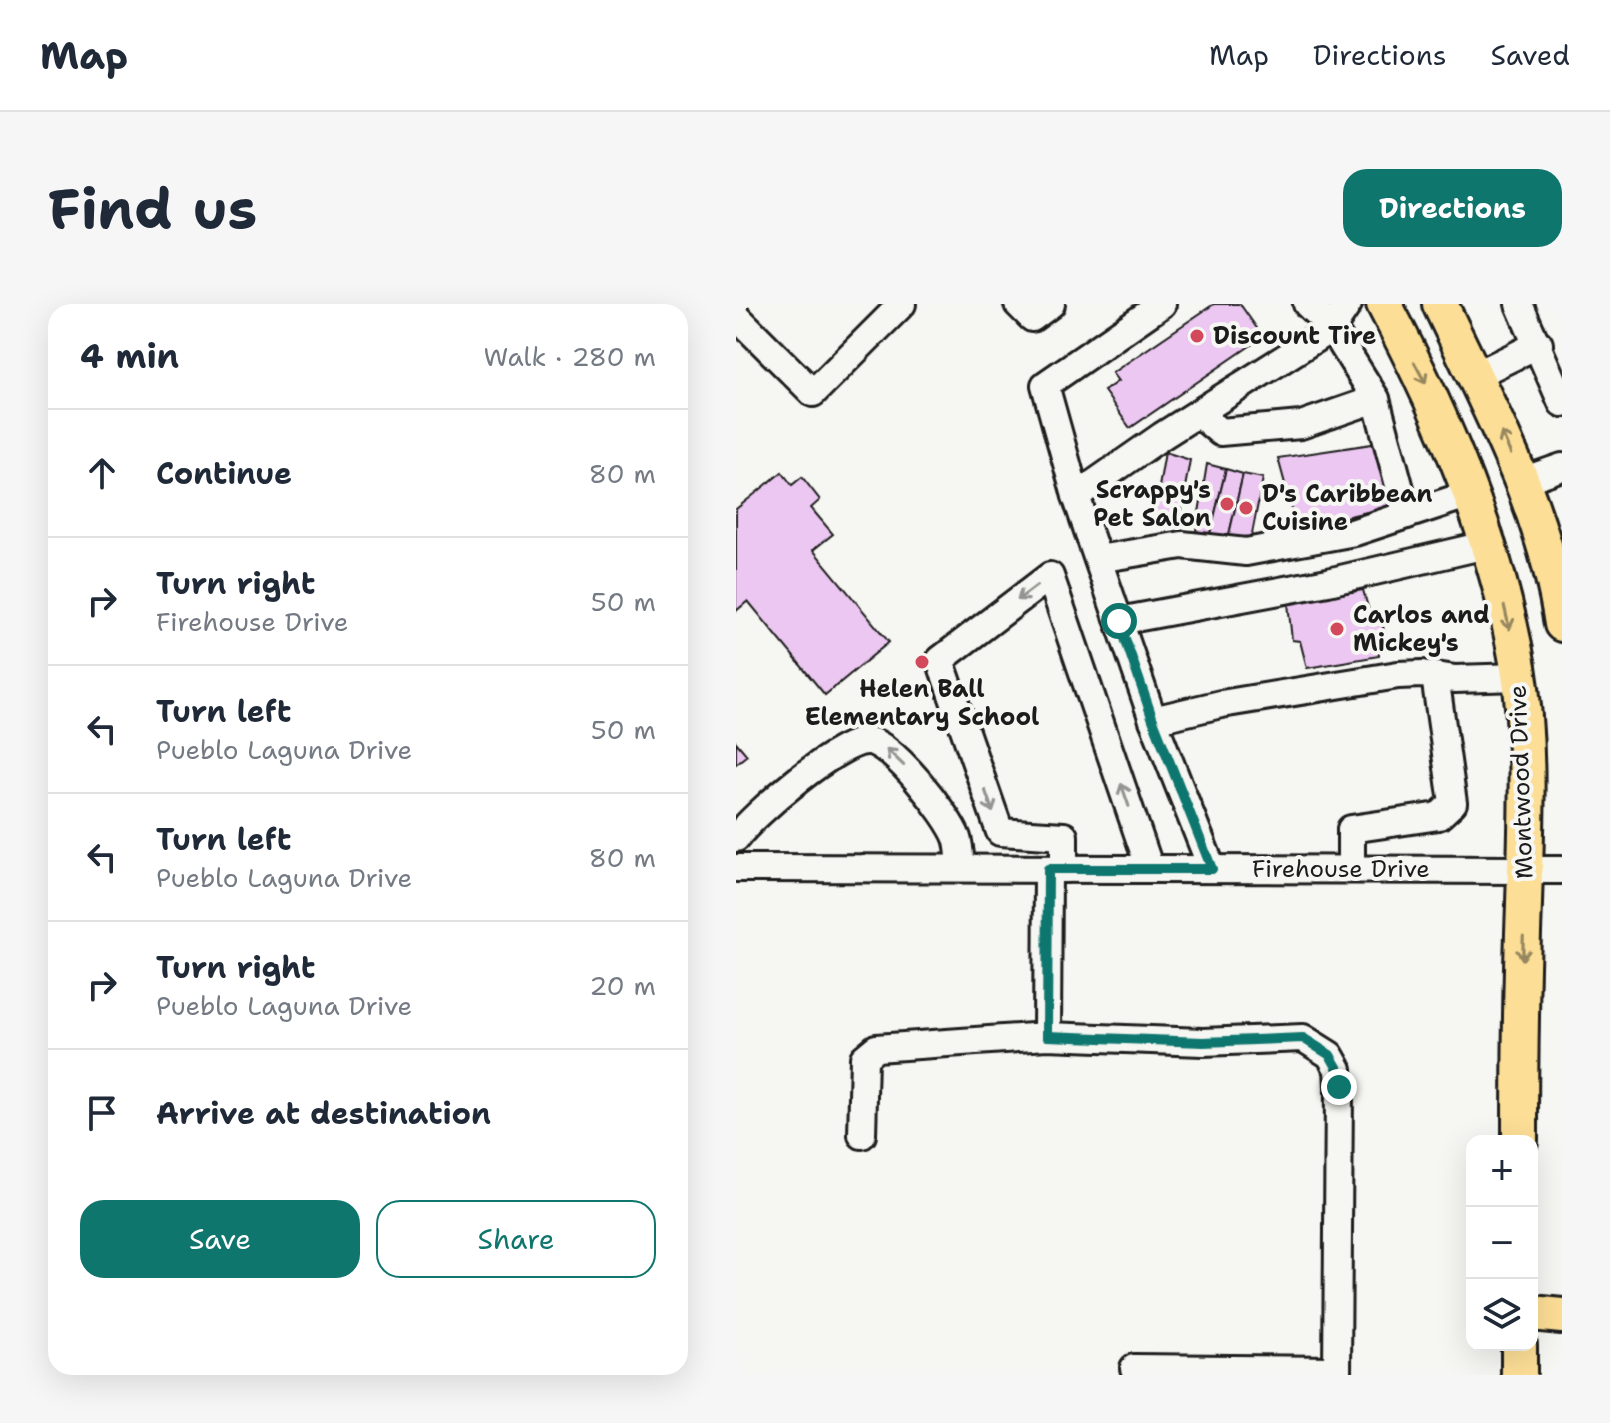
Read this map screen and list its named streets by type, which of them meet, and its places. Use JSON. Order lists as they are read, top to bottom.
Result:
{
  "streets": {
    "main road": ["Montwood Drive"],
    "street": ["Firehouse Drive"]
  },
  "crossings": [
    ["Montwood Drive", "Firehouse Drive"]
  ],
  "places": [
    "Discount Tire",
    "Scrappy's Pet Salon",
    "D's Caribbean Cuisine",
    "Carlos and Mickey's",
    "Helen Ball Elementary School"
  ],
  "page": {
    "header": "Map",
    "nav": ["Map", "Directions", "Saved"],
    "buttons": [
      "Directions",
      ["Save", "Share"]
    ],
    "title": "Find us",
    "heading": ["4 min", "Walk · 280 m"],
    "list": [
      ["Continue", "80 m"],
      ["Turn right", "Firehouse Drive", "50 m"],
      ["Turn left", "Pueblo Laguna Drive", "50 m"],
      ["Turn left", "Pueblo Laguna Drive", "80 m"],
      ["Turn right", "Pueblo Laguna Drive", "20 m"],
      "Arrive at destination"
    ],
    "map_buttons": ["+", "−"]
  }
}
